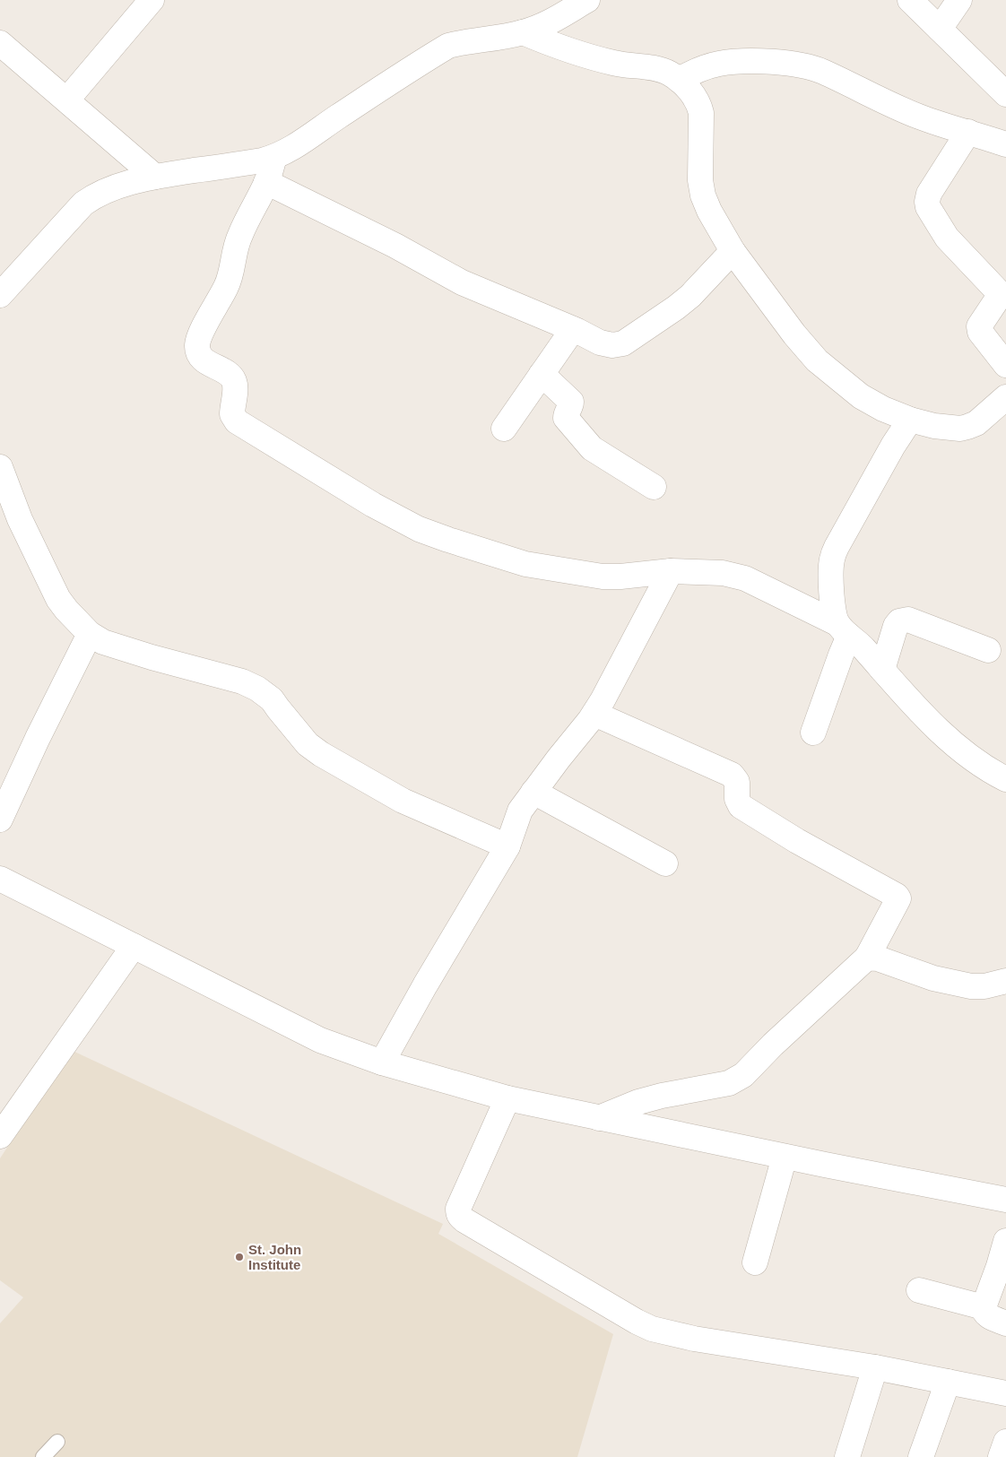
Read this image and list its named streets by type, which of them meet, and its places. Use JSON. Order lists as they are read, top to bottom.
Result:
{
  "places": ["St. John Institute"]
}
